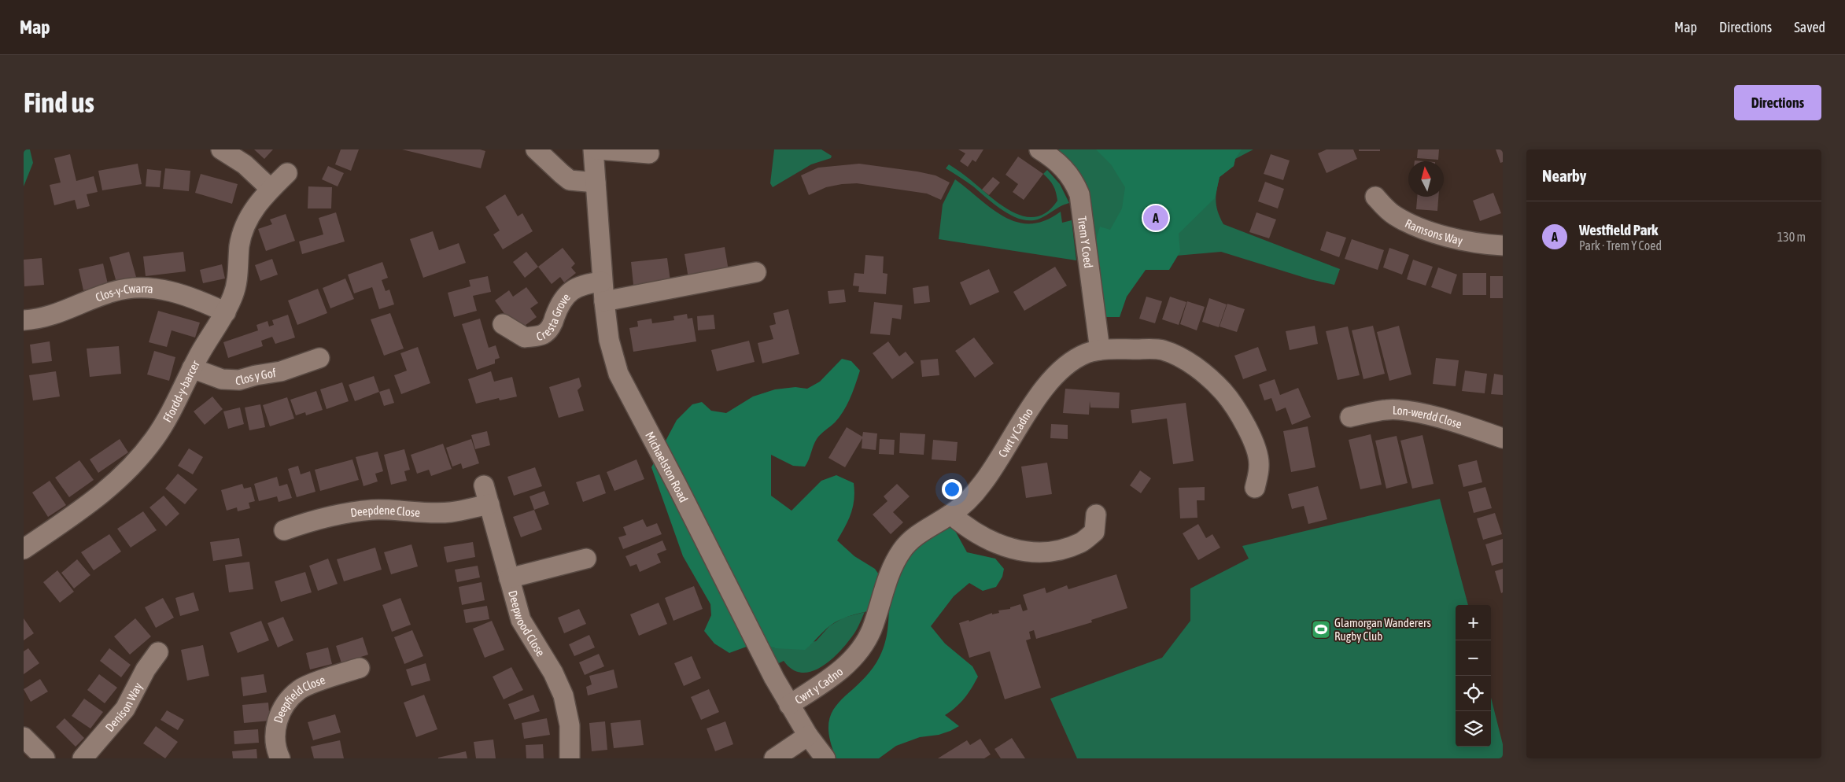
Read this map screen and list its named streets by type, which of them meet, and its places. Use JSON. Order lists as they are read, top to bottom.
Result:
{
  "streets": {
    "street": [
      "Ramsons Way",
      "Trem Y Coed",
      "Clos-y-Cwarra",
      "Cresta Grove",
      "Clos y Gof",
      "Ffordd-y-barcer",
      "Lon-werdd Close",
      "Cwrt y Cadno",
      "Michaelston Road",
      "Deepdene Close",
      "Deepwood Close",
      "Deepfield Close",
      "Denison Way"
    ]
  },
  "crossings": [
    ["Trem Y Coed", "Cwrt y Cadno"],
    ["Clos-y-Cwarra", "Ffordd-y-barcer"],
    ["Cresta Grove", "Michaelston Road"],
    ["Clos y Gof", "Ffordd-y-barcer"],
    ["Cwrt y Cadno", "Michaelston Road"],
    ["Deepdene Close", "Deepwood Close"]
  ],
  "places": {
    "sports": ["Glamorgan Wanderers Rugby Club"]
  },
  "north": "top",
  "page": {
    "header": "Map",
    "nav": ["Map", "Directions", "Saved"],
    "buttons": "Directions",
    "title": "Find us",
    "heading": "Nearby",
    "list": [
      {
        "mark": "A",
        "name": "Westfield Park",
        "note": "Park · Trem Y Coed",
        "value": "130 m"
      }
    ],
    "pins": "A",
    "map_buttons": ["+", "−"]
  }
}
